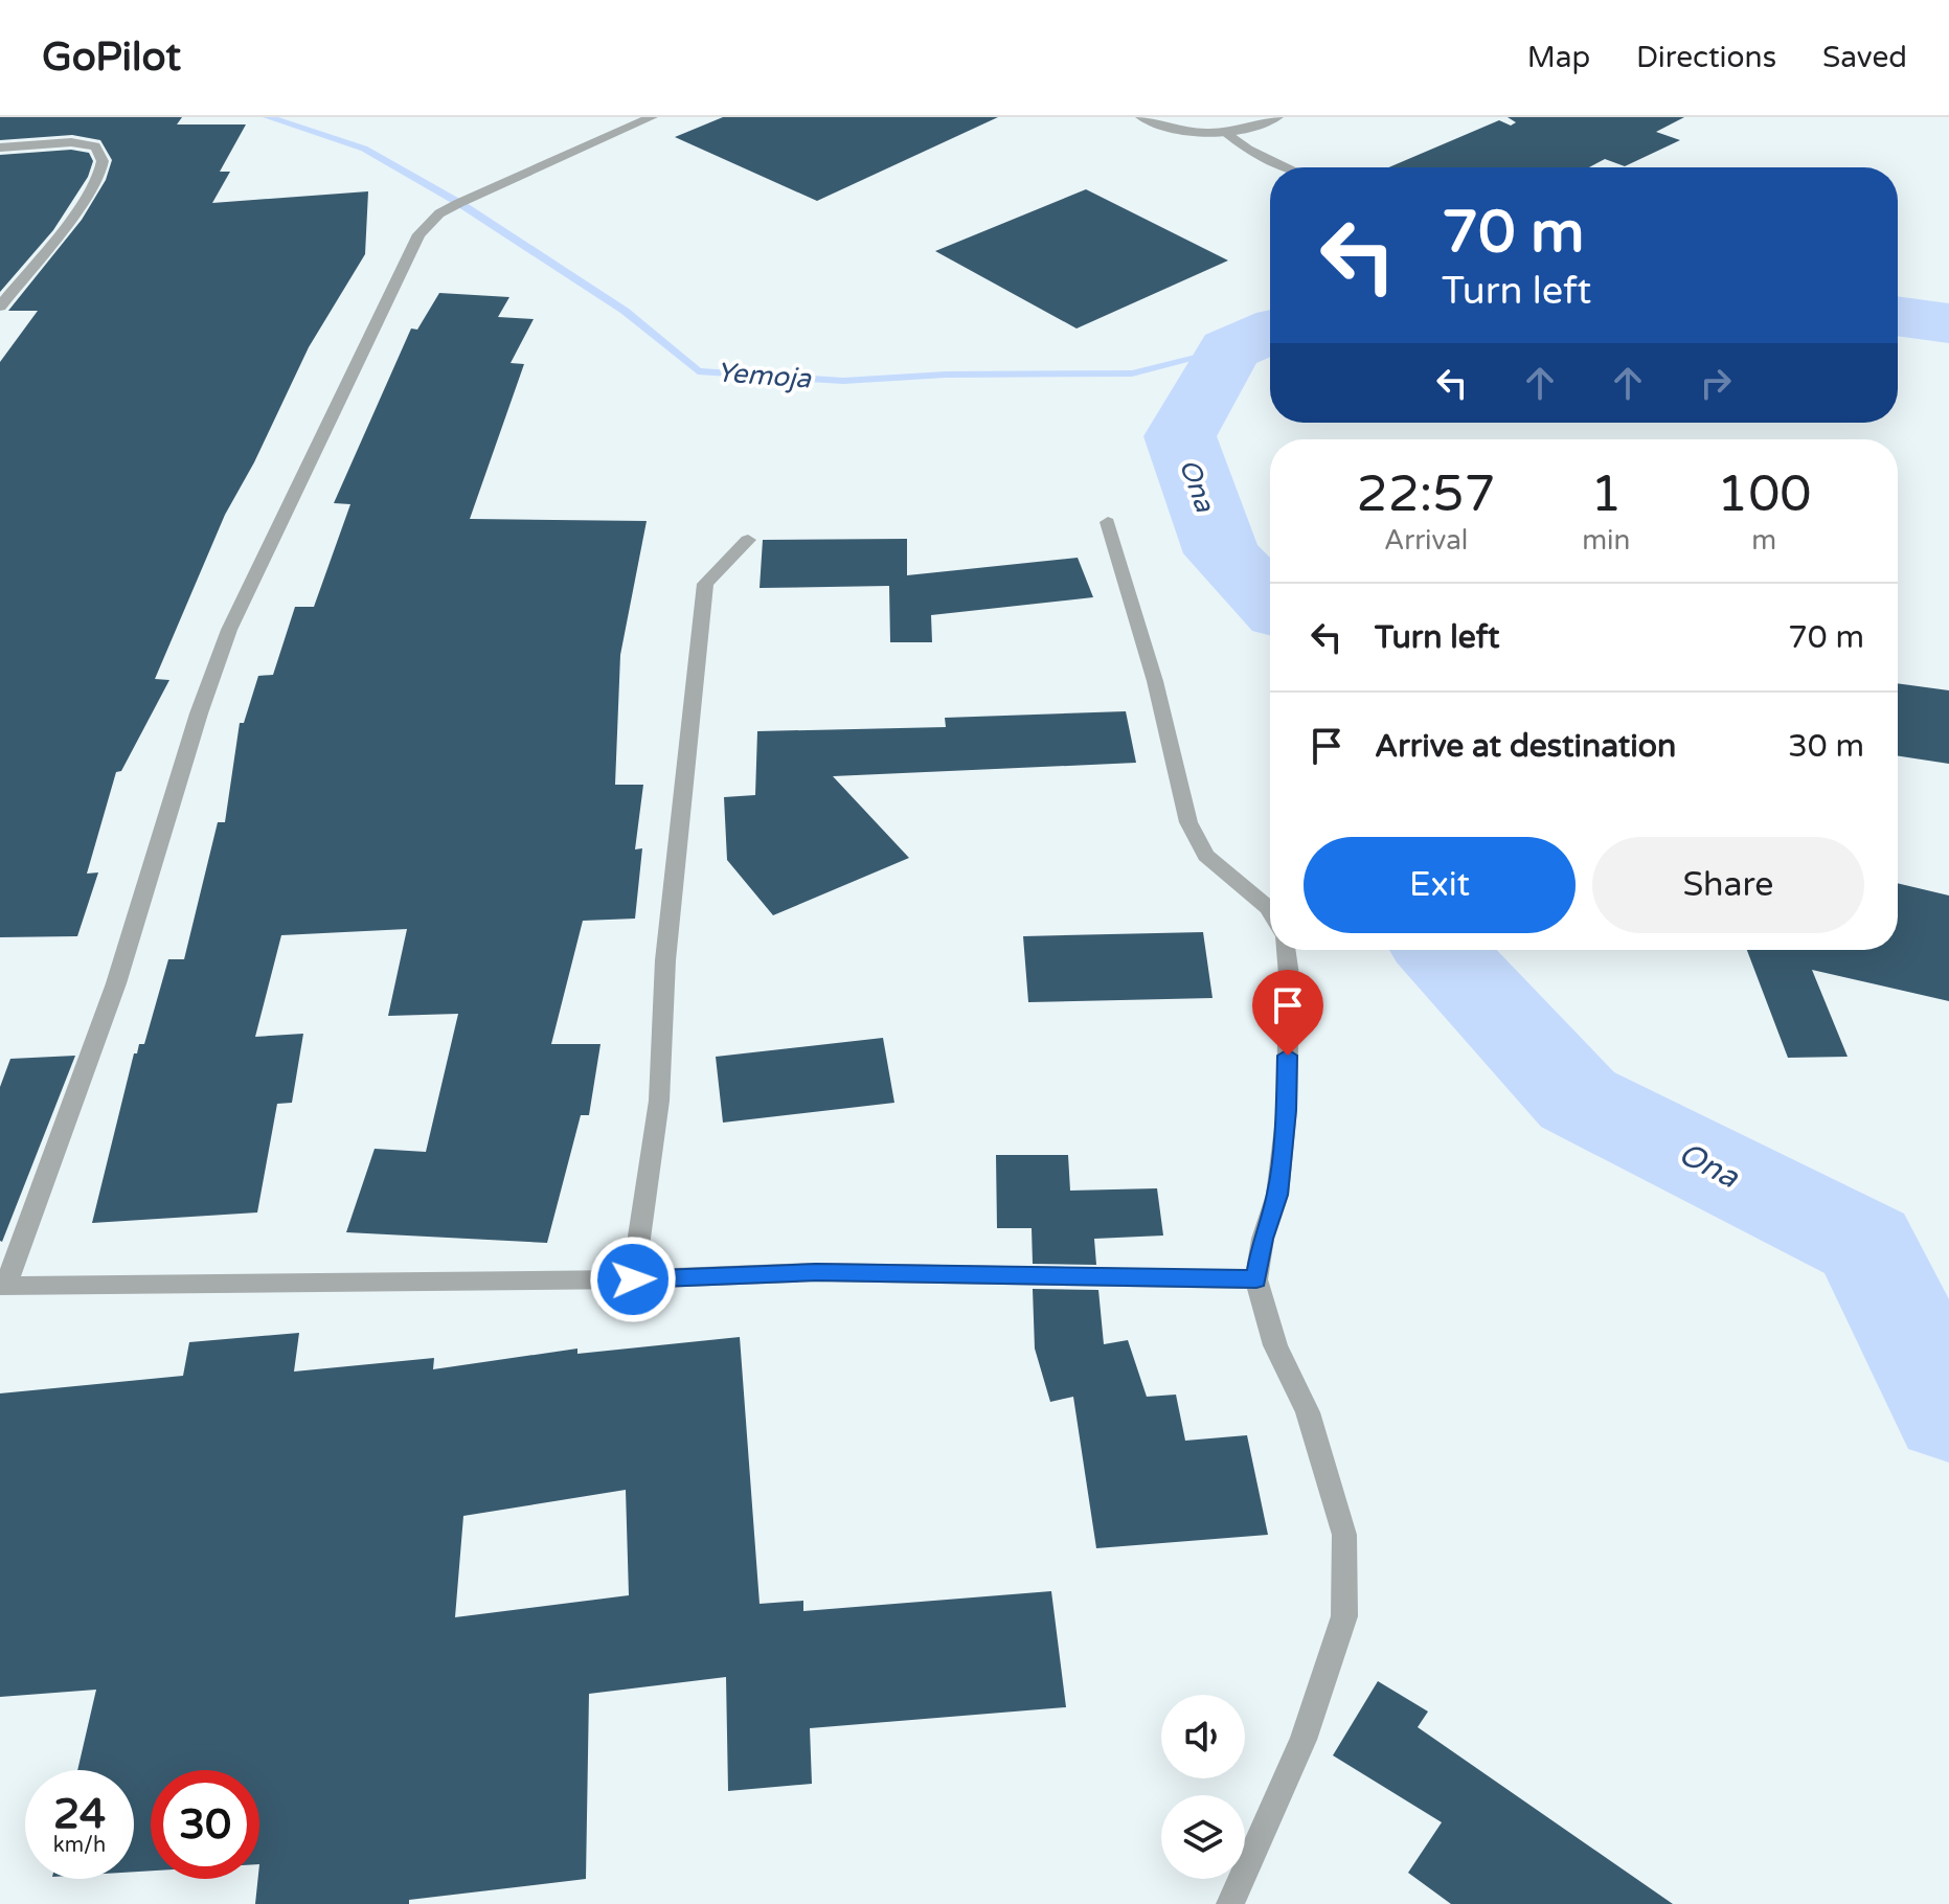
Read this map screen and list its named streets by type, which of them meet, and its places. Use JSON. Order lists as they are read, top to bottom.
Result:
{
  "water": ["Yemoja", "Ona"],
  "page": {
    "header": "GoPilot",
    "nav": ["Map", "Directions", "Saved"],
    "turn": ["70 m", "Turn left"],
    "eta": [
      "22:57",
      "Arrival",
      "1",
      "min",
      "100",
      "m"
    ],
    "list": [
      {
        "name": "Turn left",
        "value": "70 m"
      },
      {
        "name": "Arrive at destination",
        "value": "30 m"
      }
    ],
    "buttons": ["Exit", "Share"],
    "speed": "24 km/h",
    "limit": "30"
  }
}
